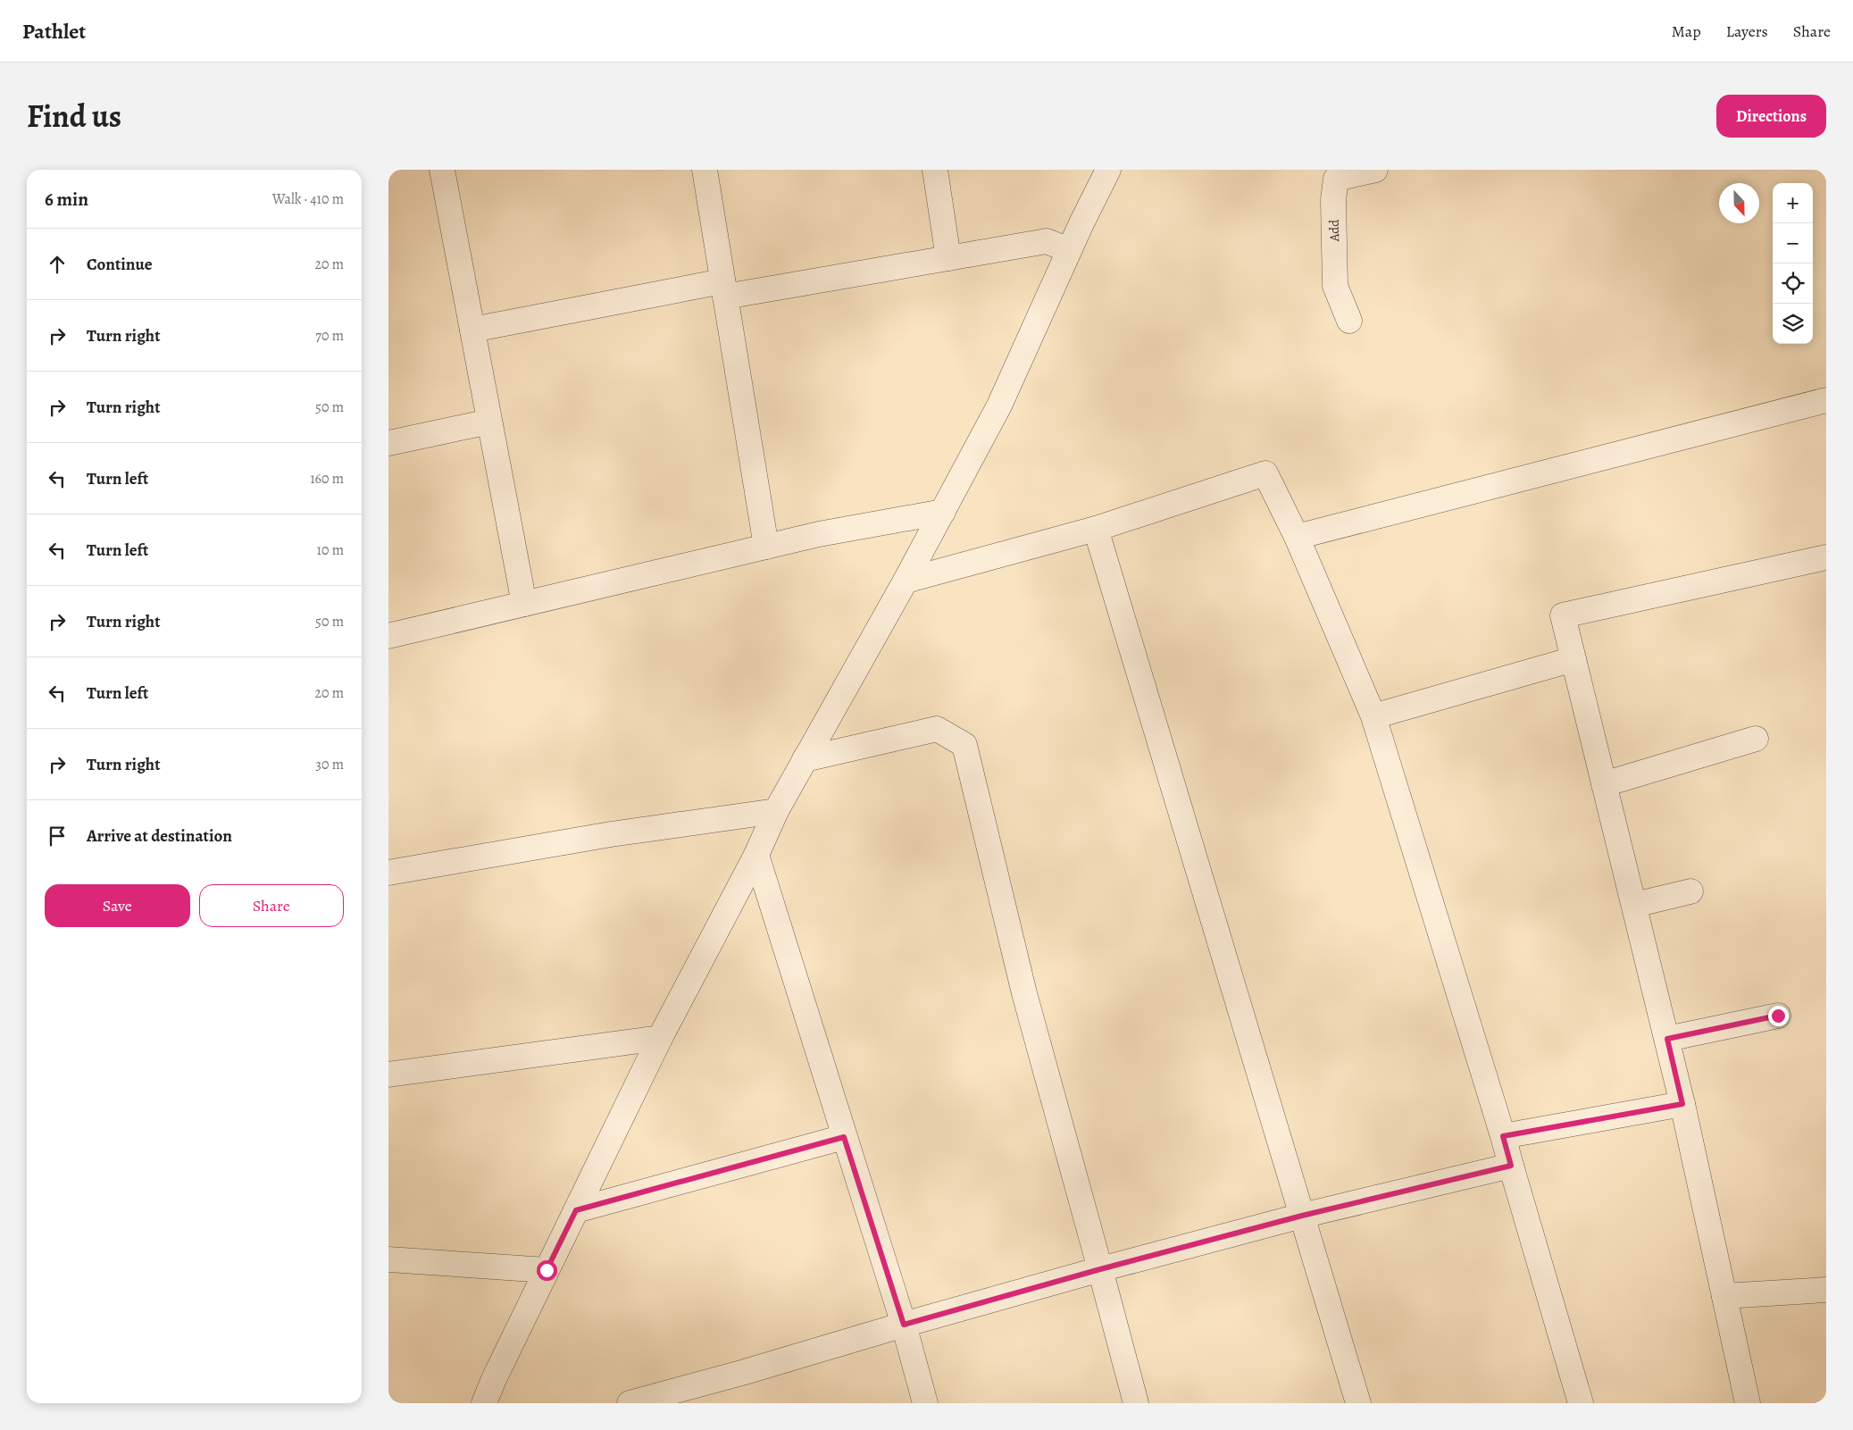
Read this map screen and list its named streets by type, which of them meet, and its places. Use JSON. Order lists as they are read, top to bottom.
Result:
{
  "streets": {
    "street": ["Add"]
  },
  "north": "bottom",
  "page": {
    "header": "Pathlet",
    "nav": ["Map", "Layers", "Share"],
    "title": "Find us",
    "buttons": [
      "Directions",
      ["Save", "Share"]
    ],
    "heading": ["6 min", "Walk · 410 m"],
    "map_buttons": ["+", "−"],
    "list": [
      ["Continue", "20 m"],
      ["Turn right", "70 m"],
      ["Turn right", "50 m"],
      ["Turn left", "160 m"],
      ["Turn left", "10 m"],
      ["Turn right", "50 m"],
      ["Turn left", "20 m"],
      ["Turn right", "30 m"],
      "Arrive at destination"
    ]
  }
}
